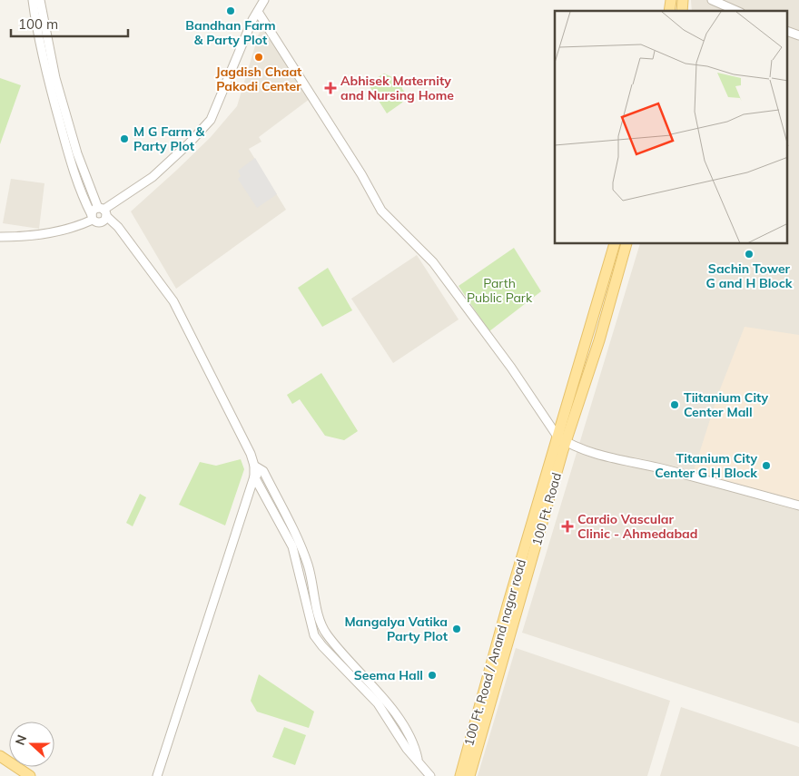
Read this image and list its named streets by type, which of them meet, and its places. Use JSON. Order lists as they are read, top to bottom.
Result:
{
  "streets": {
    "main road": ["100 Ft. Road", "100 Ft. Road / Anand nagar road"]
  },
  "crossings": [
    ["100 Ft. Road", "100 Ft. Road / Anand nagar road"]
  ],
  "parks": ["Parth Public Park"],
  "places": {
    "other": [
      "Bandhan Farm & Party Plot",
      "Jagdish Chaat Pakodi Center",
      "M G Farm & Party Plot",
      "Sachin Tower G and H Block",
      "Tiitanium City Center Mall",
      "Titanium City Center G H Block",
      "Mangalya Vatika Party Plot",
      "Seema Hall"
    ],
    "health": ["Abhisek Maternity and Nursing Home", "Cardio Vascular Clinic - Ahmedabad"]
  },
  "scale_bar": "100 m",
  "north": "left"
}
